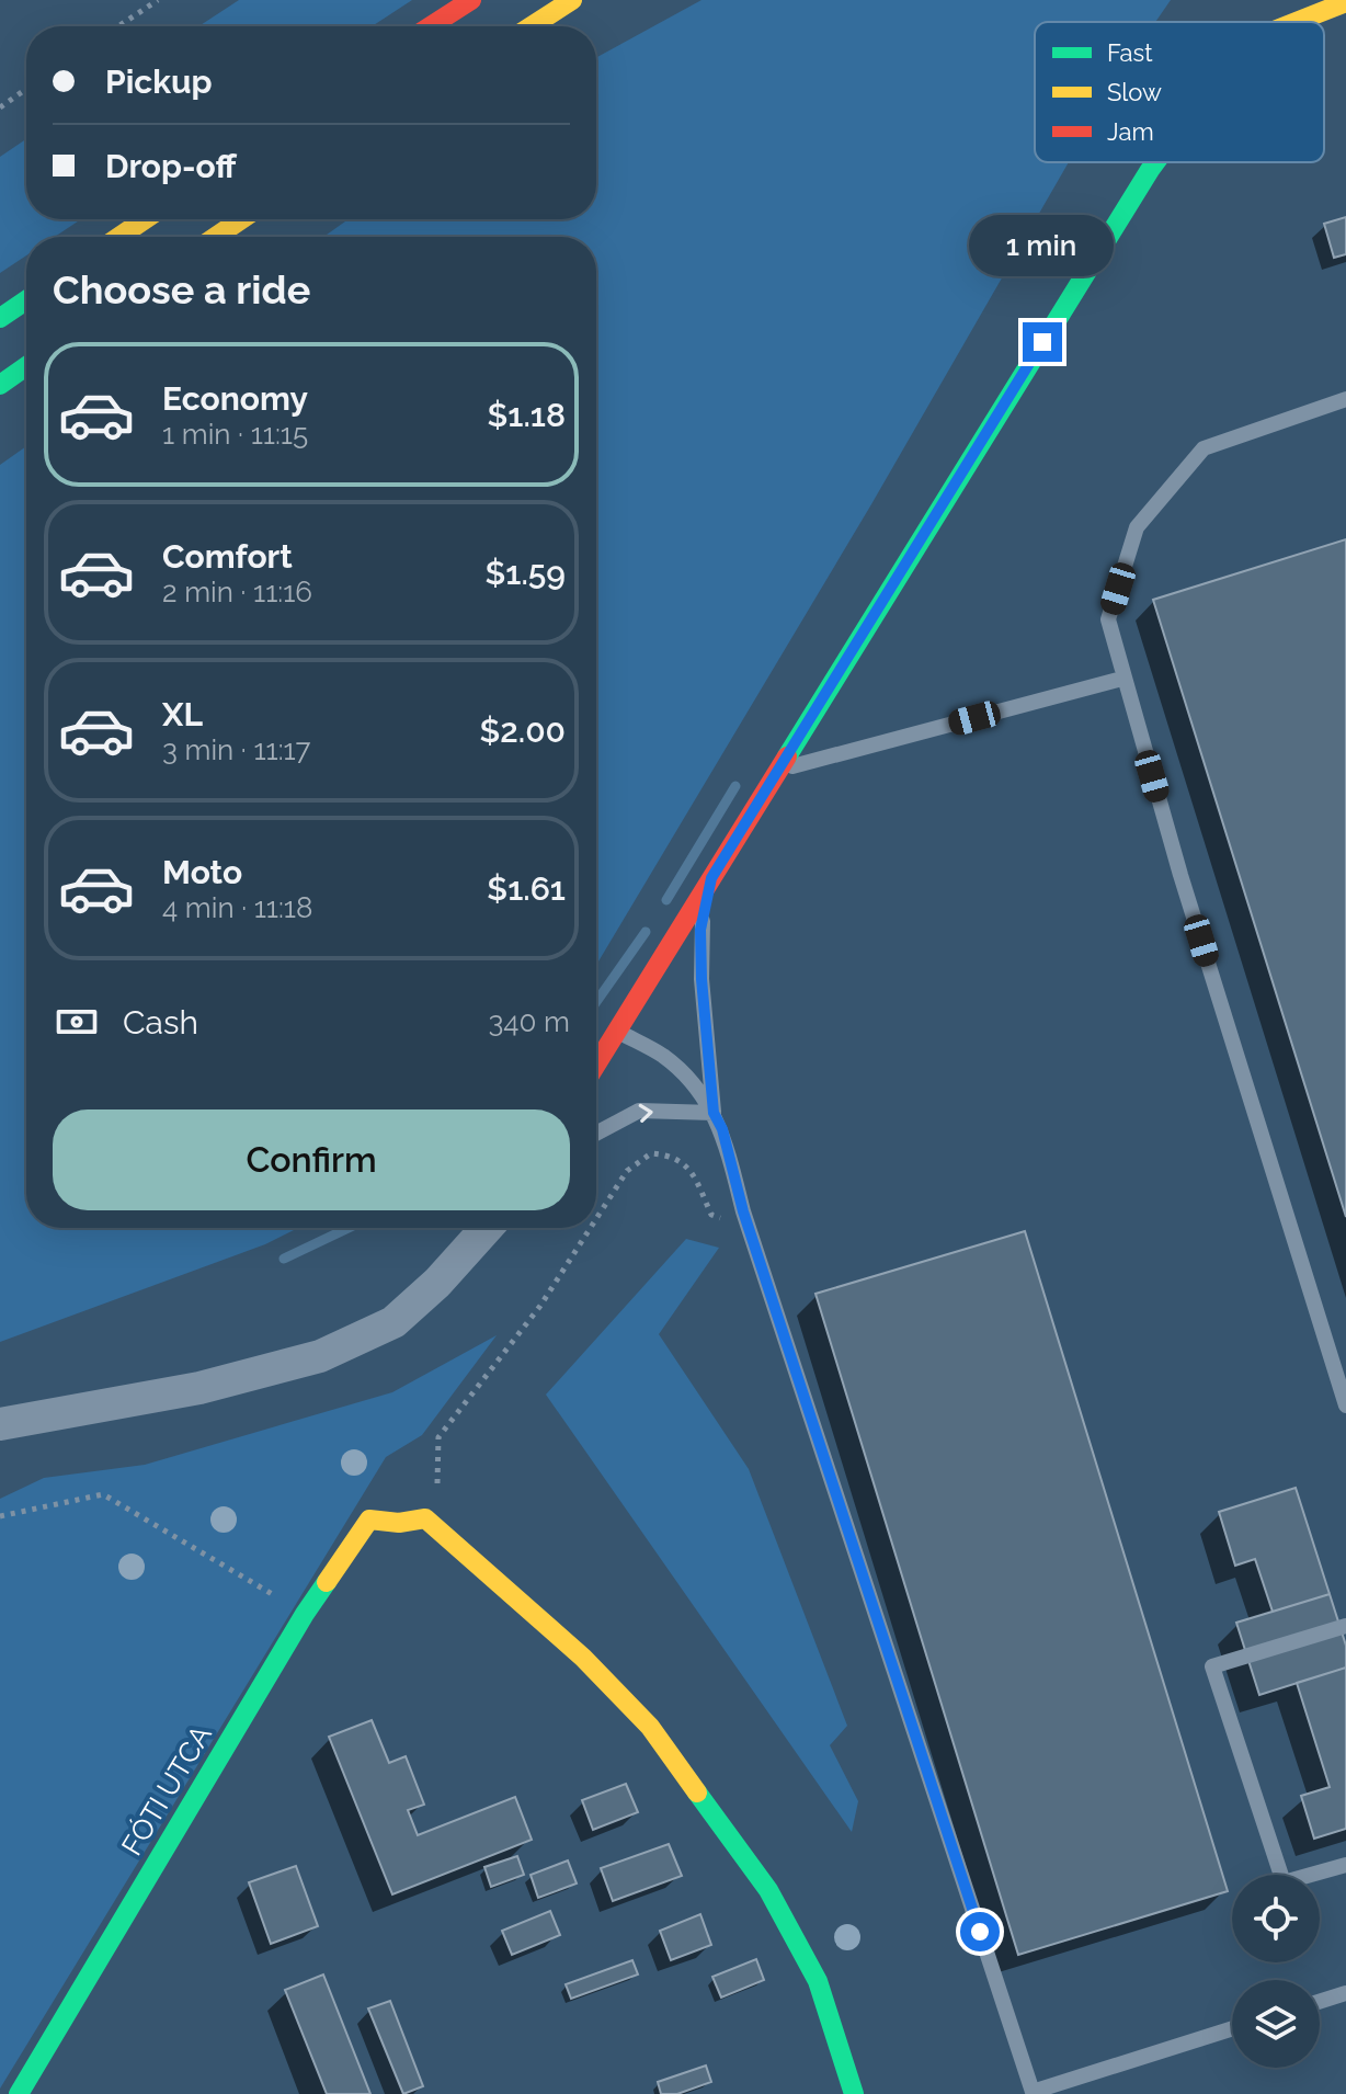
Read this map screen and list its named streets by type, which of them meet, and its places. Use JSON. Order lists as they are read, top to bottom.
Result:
{
  "streets": {
    "main road": ["FÓTI UTCA"]
  },
  "legend": ["Fast", "Slow", "Jam"],
  "page": {
    "banner": ["Pickup", "Drop-off"],
    "bubble": "1 min",
    "heading": "Choose a ride",
    "list": [
      {
        "name": "Economy",
        "note": "1 min · 11:15",
        "value": "$1.18"
      },
      {
        "name": "Comfort",
        "note": "2 min · 11:16",
        "value": "$1.59"
      },
      {
        "name": "XL",
        "note": "3 min · 11:17",
        "value": "$2.00"
      },
      {
        "name": "Moto",
        "note": "4 min · 11:18",
        "value": "$1.61"
      }
    ],
    "pay": ["Cash", "340 m"],
    "buttons": "Confirm"
  }
}
